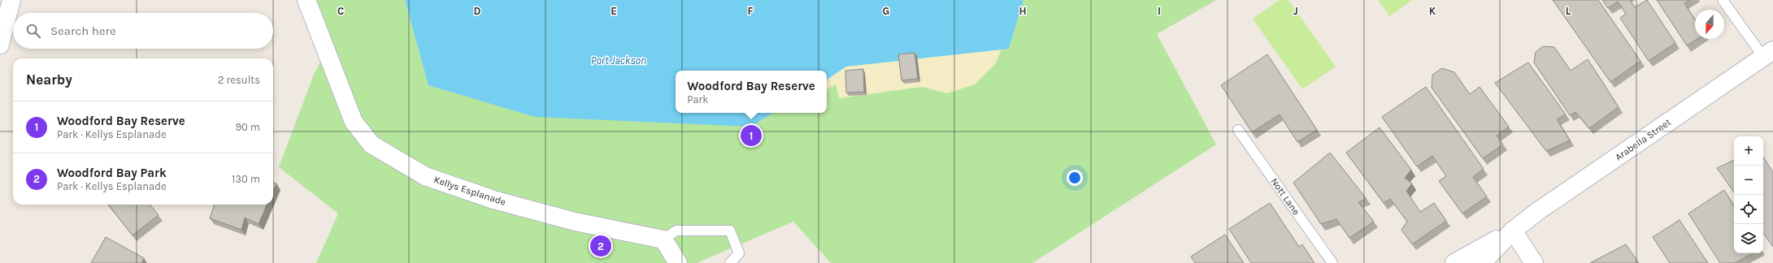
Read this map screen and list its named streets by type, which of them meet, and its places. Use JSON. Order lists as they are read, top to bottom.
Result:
{
  "streets": {
    "street": ["Arabella Street", "Kellys Esplanade"],
    "lane": ["Nott Lane"]
  },
  "water": ["Port Jackson"],
  "north": "bottom",
  "page": {
    "search": "Search here",
    "heading": ["Nearby", "2 results"],
    "popup": ["Woodford Bay Reserve", "Park"],
    "list": [
      {
        "mark": "1",
        "name": "Woodford Bay Reserve",
        "note": "Park · Kellys Esplanade",
        "value": "90 m"
      },
      {
        "mark": "2",
        "name": "Woodford Bay Park",
        "note": "Park · Kellys Esplanade",
        "value": "130 m"
      }
    ],
    "pins": ["1", "2"],
    "map_buttons": ["+", "−"]
  },
  "grid": {
    "columns": [
      "C",
      "D",
      "E",
      "F",
      "G",
      "H",
      "I",
      "J",
      "K",
      "L"
    ]
  }
}
